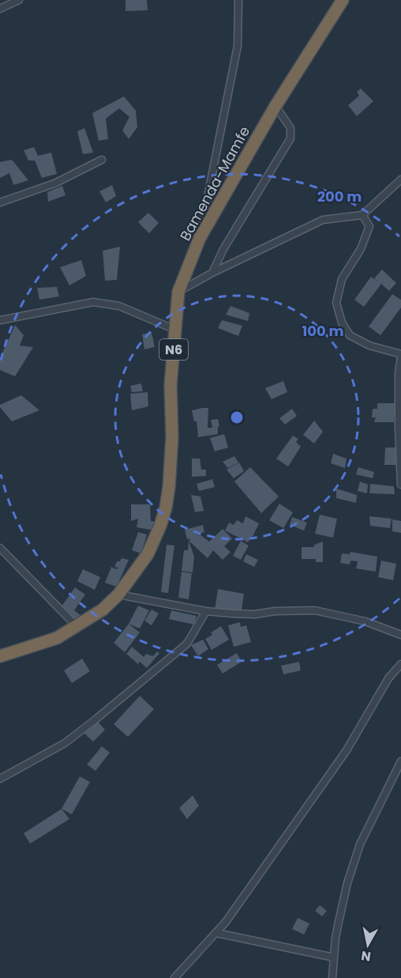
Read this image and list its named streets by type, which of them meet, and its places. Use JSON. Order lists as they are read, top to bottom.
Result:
{
  "streets": {
    "highway": ["Bamenda-Mamfe", "N6"]
  },
  "north": "bottom",
  "rings": ["200 m", "100 m"]
}
